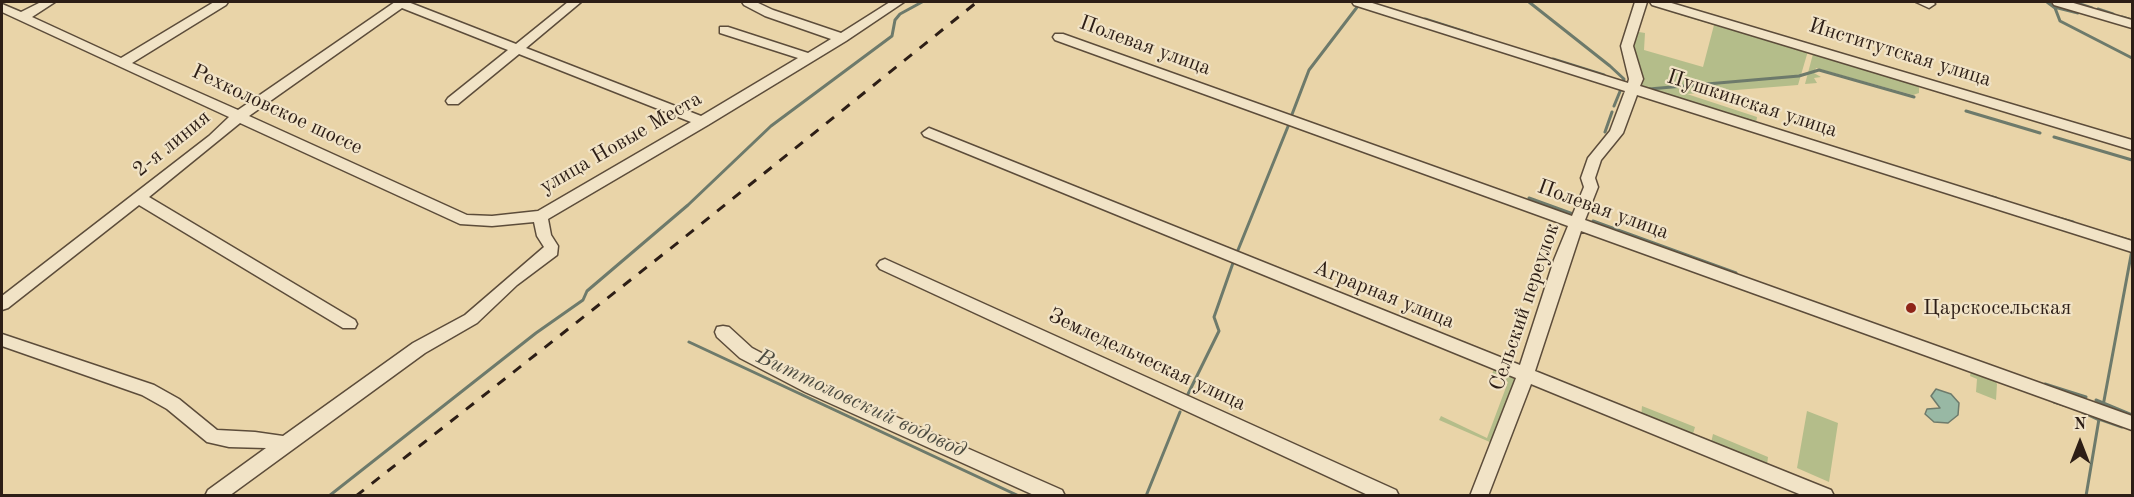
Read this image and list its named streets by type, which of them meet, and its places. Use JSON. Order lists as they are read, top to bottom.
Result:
{
  "streets": {
    "street": [
      "Полевая улица",
      "Институтская улица",
      "Пушкинская улица",
      "Рехколовское шоссе",
      "улица Новые Места",
      "2-я линия",
      "Аграрная улица",
      "Сельский переулок",
      "Земледельческая улица"
    ]
  },
  "crossings": [
    ["Полевая улица", "Сельский переулок"],
    ["Пушкинская улица", "Сельский переулок"],
    ["Рехколовское шоссе", "улица Новые Места"],
    ["Рехколовское шоссе", "2-я линия"],
    ["Аграрная улица", "Сельский переулок"]
  ],
  "water": ["Виттоловский водовод"],
  "places": ["Царскосельская"],
  "north": "top"
}
